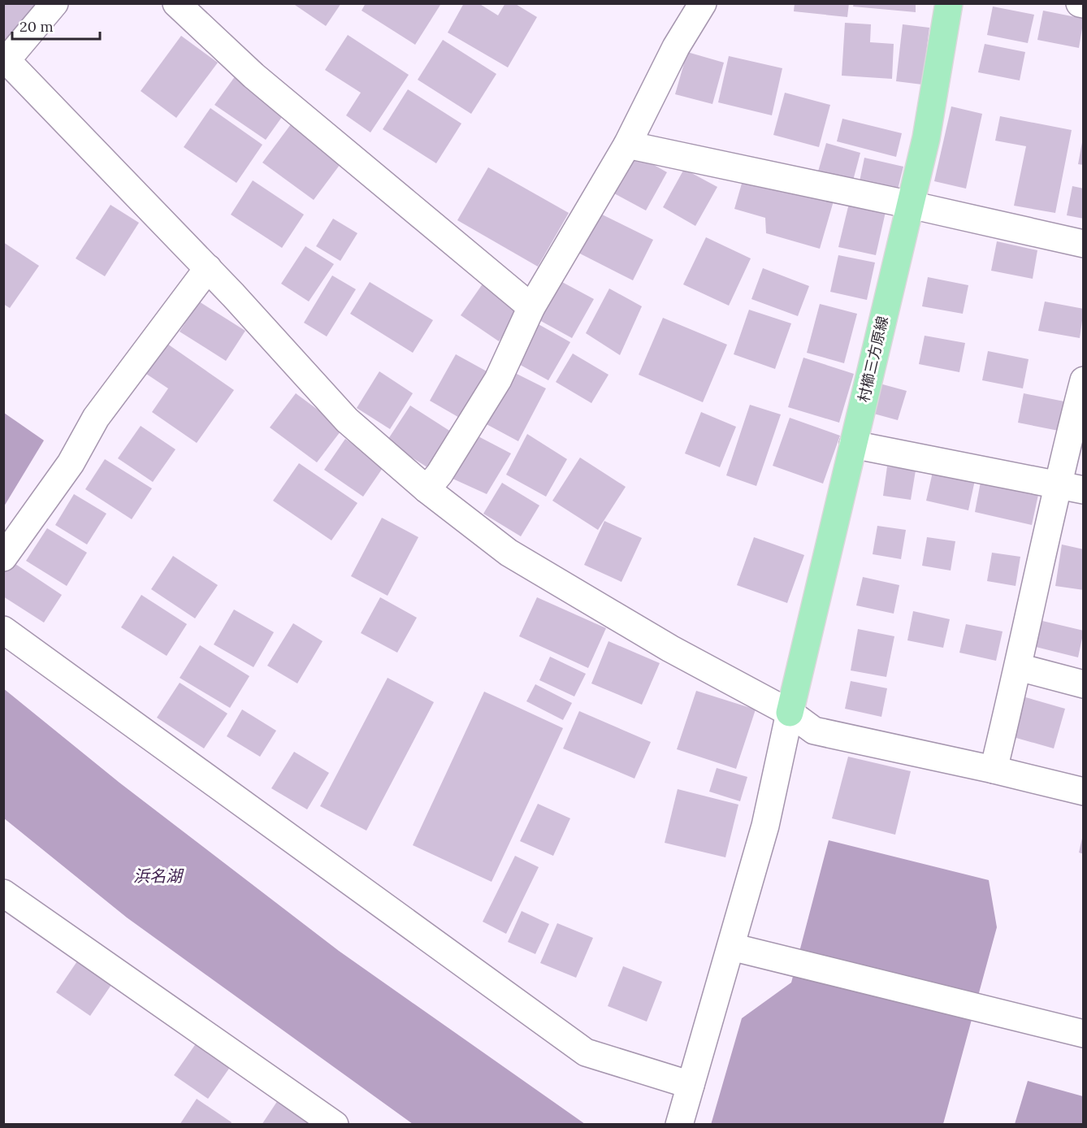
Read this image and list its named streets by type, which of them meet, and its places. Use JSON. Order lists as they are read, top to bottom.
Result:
{
  "streets": {
    "main road": ["村櫛三方原線"]
  },
  "water": ["浜名湖"],
  "scale_bar": "20 m"
}
